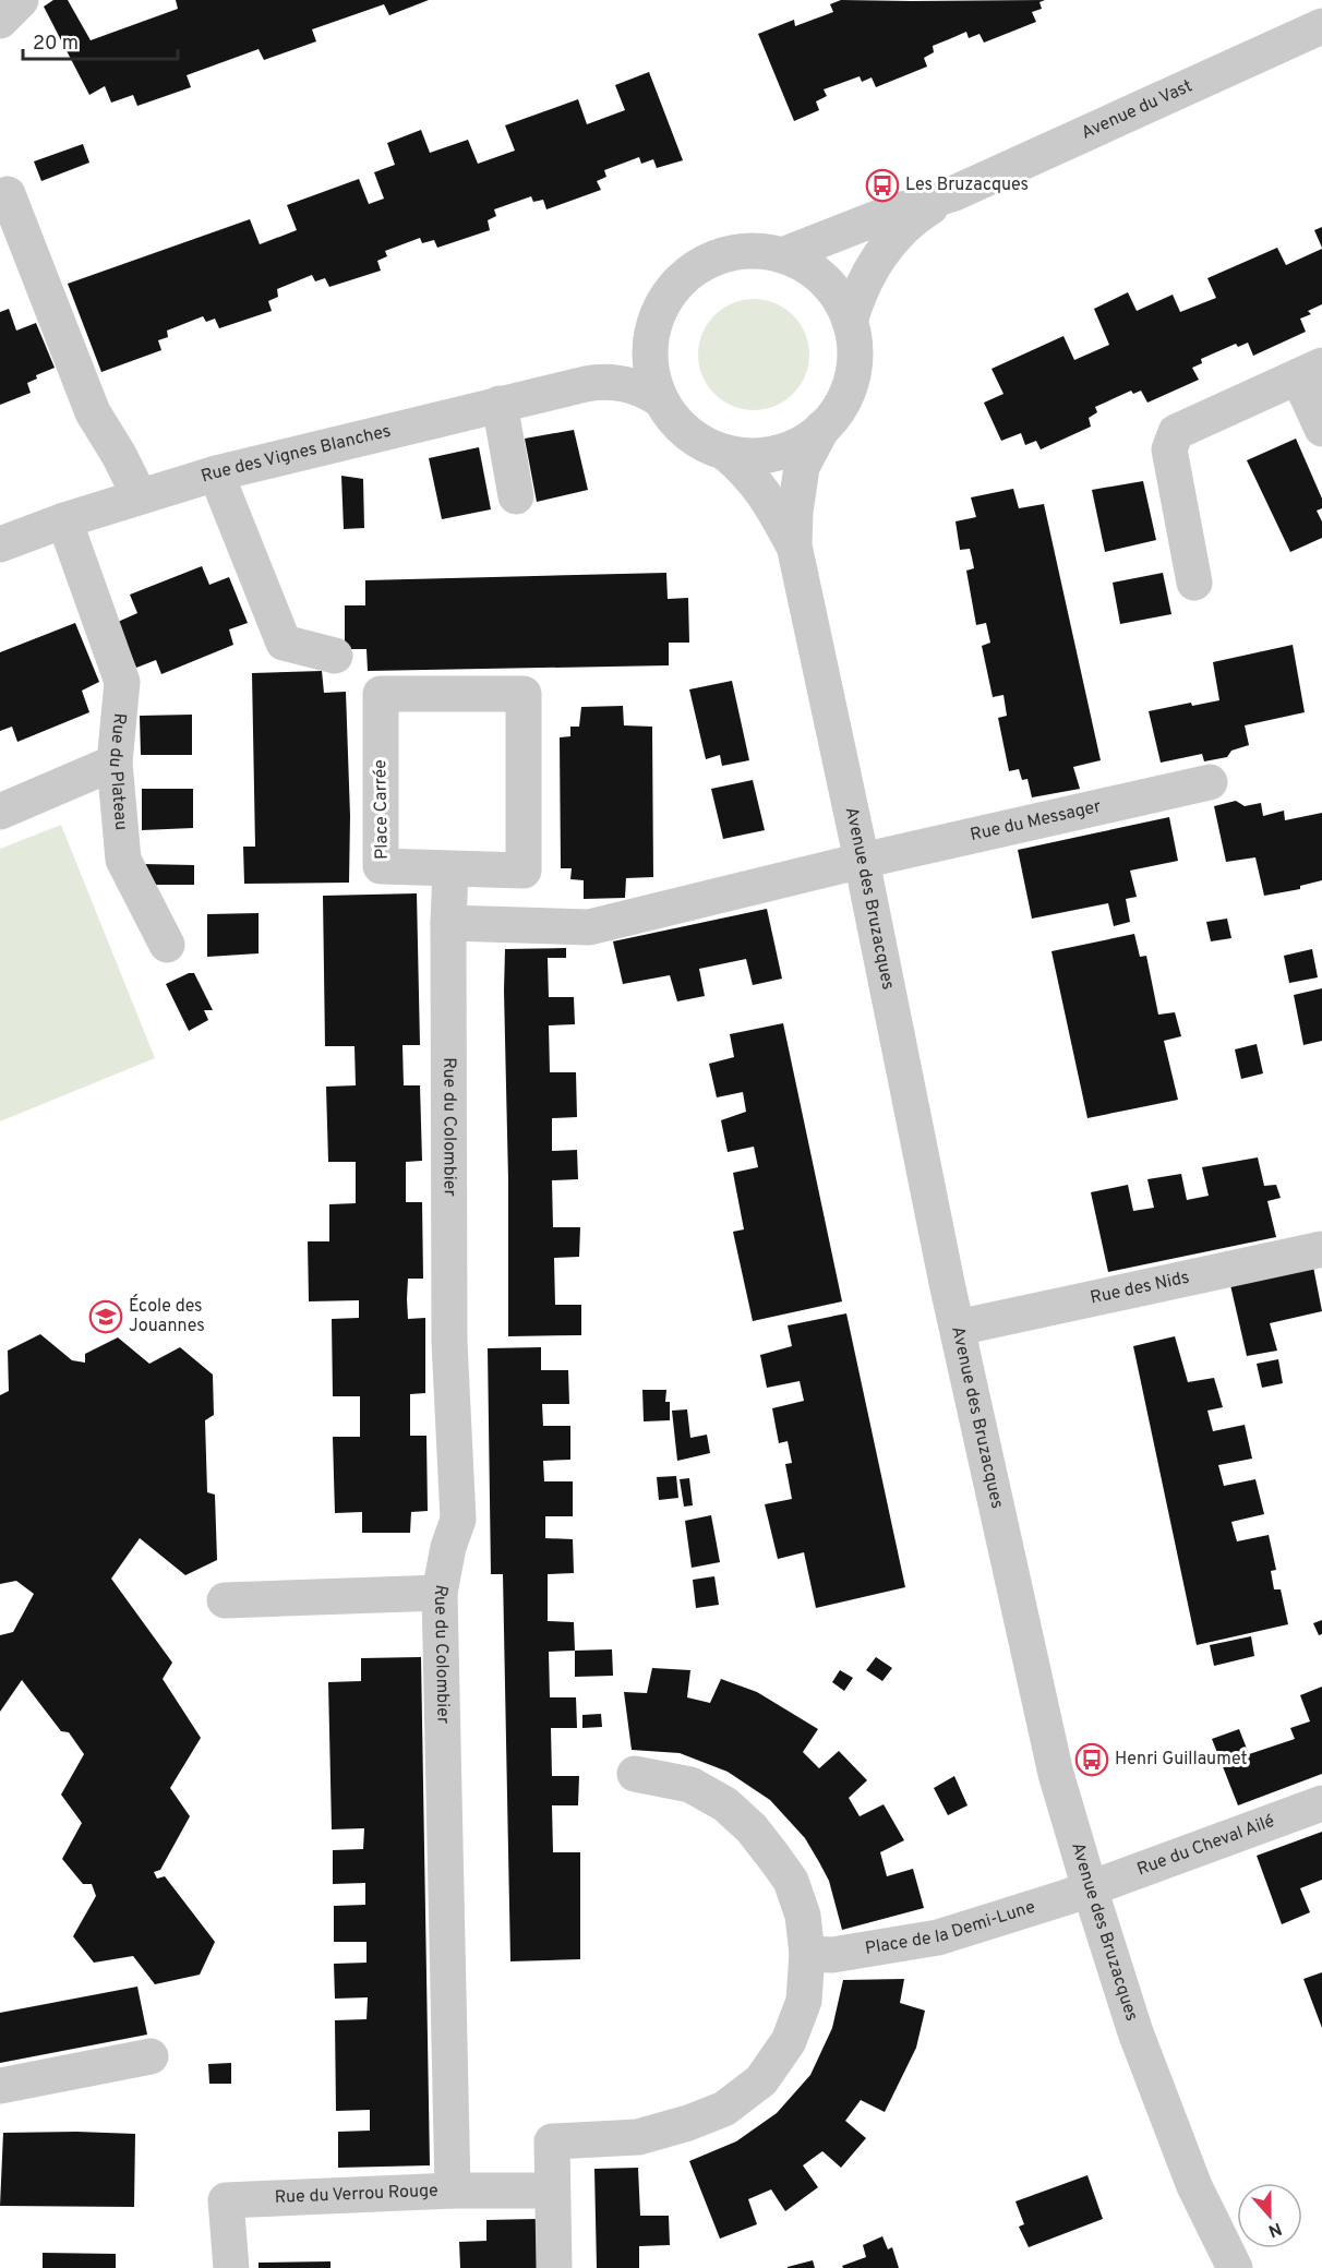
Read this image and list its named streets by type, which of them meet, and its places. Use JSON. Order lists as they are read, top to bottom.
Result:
{
  "streets": {
    "street": [
      "Avenue du Vast",
      "Rue des Vignes Blanches",
      "Rue du Plateau",
      "Place Carrée",
      "Rue du Messager",
      "Avenue des Bruzacques",
      "Rue du Colombier",
      "Rue des Nids",
      "Rue du Cheval Ailé",
      "Place de la Demi-Lune",
      "Rue du Verrou Rouge"
    ]
  },
  "crossings": [
    ["Avenue du Vast", "Rue des Vignes Blanches"],
    ["Avenue du Vast", "Avenue des Bruzacques"],
    ["Rue des Vignes Blanches", "Rue du Plateau"],
    ["Rue des Vignes Blanches", "Avenue des Bruzacques"],
    ["Place Carrée", "Rue du Colombier"],
    ["Rue du Messager", "Avenue des Bruzacques"],
    ["Avenue des Bruzacques", "Rue des Nids"],
    ["Avenue des Bruzacques", "Rue du Cheval Ailé"],
    ["Avenue des Bruzacques", "Place de la Demi-Lune"],
    ["Rue du Colombier", "Rue du Verrou Rouge"],
    ["Rue du Cheval Ailé", "Place de la Demi-Lune"]
  ],
  "places": {
    "bus stop": ["Les Bruzacques", "Henri Guillaumet"],
    "school or university": ["École des Jouannes"]
  },
  "scale_bar": "20 m",
  "north": "bottom"
}
